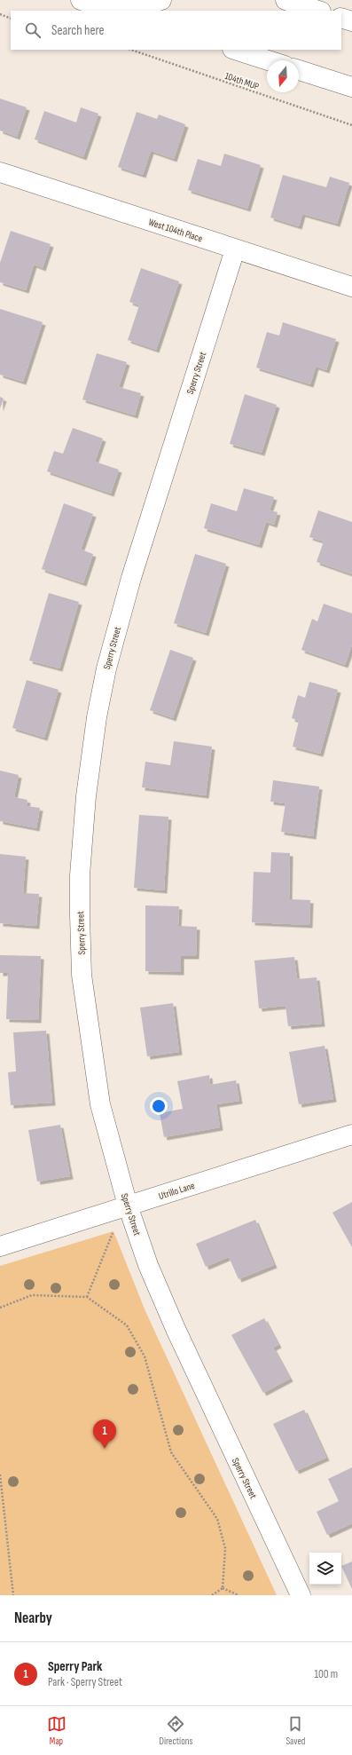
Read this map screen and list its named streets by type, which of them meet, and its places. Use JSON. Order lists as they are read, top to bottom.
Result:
{
  "streets": {
    "street": ["West 104th Place", "Sperry Street", "Utrillo Lane"],
    "path": ["104th MUP"]
  },
  "crossings": [
    ["West 104th Place", "Sperry Street"],
    ["Sperry Street", "Utrillo Lane"]
  ],
  "north": "bottom",
  "page": {
    "search": "Search here",
    "pins": "1",
    "heading": "Nearby",
    "list": [
      {
        "mark": "1",
        "name": "Sperry Park",
        "note": "Park · Sperry Street",
        "value": "100 m"
      }
    ],
    "nav": ["Map", "Directions", "Saved"]
  }
}
